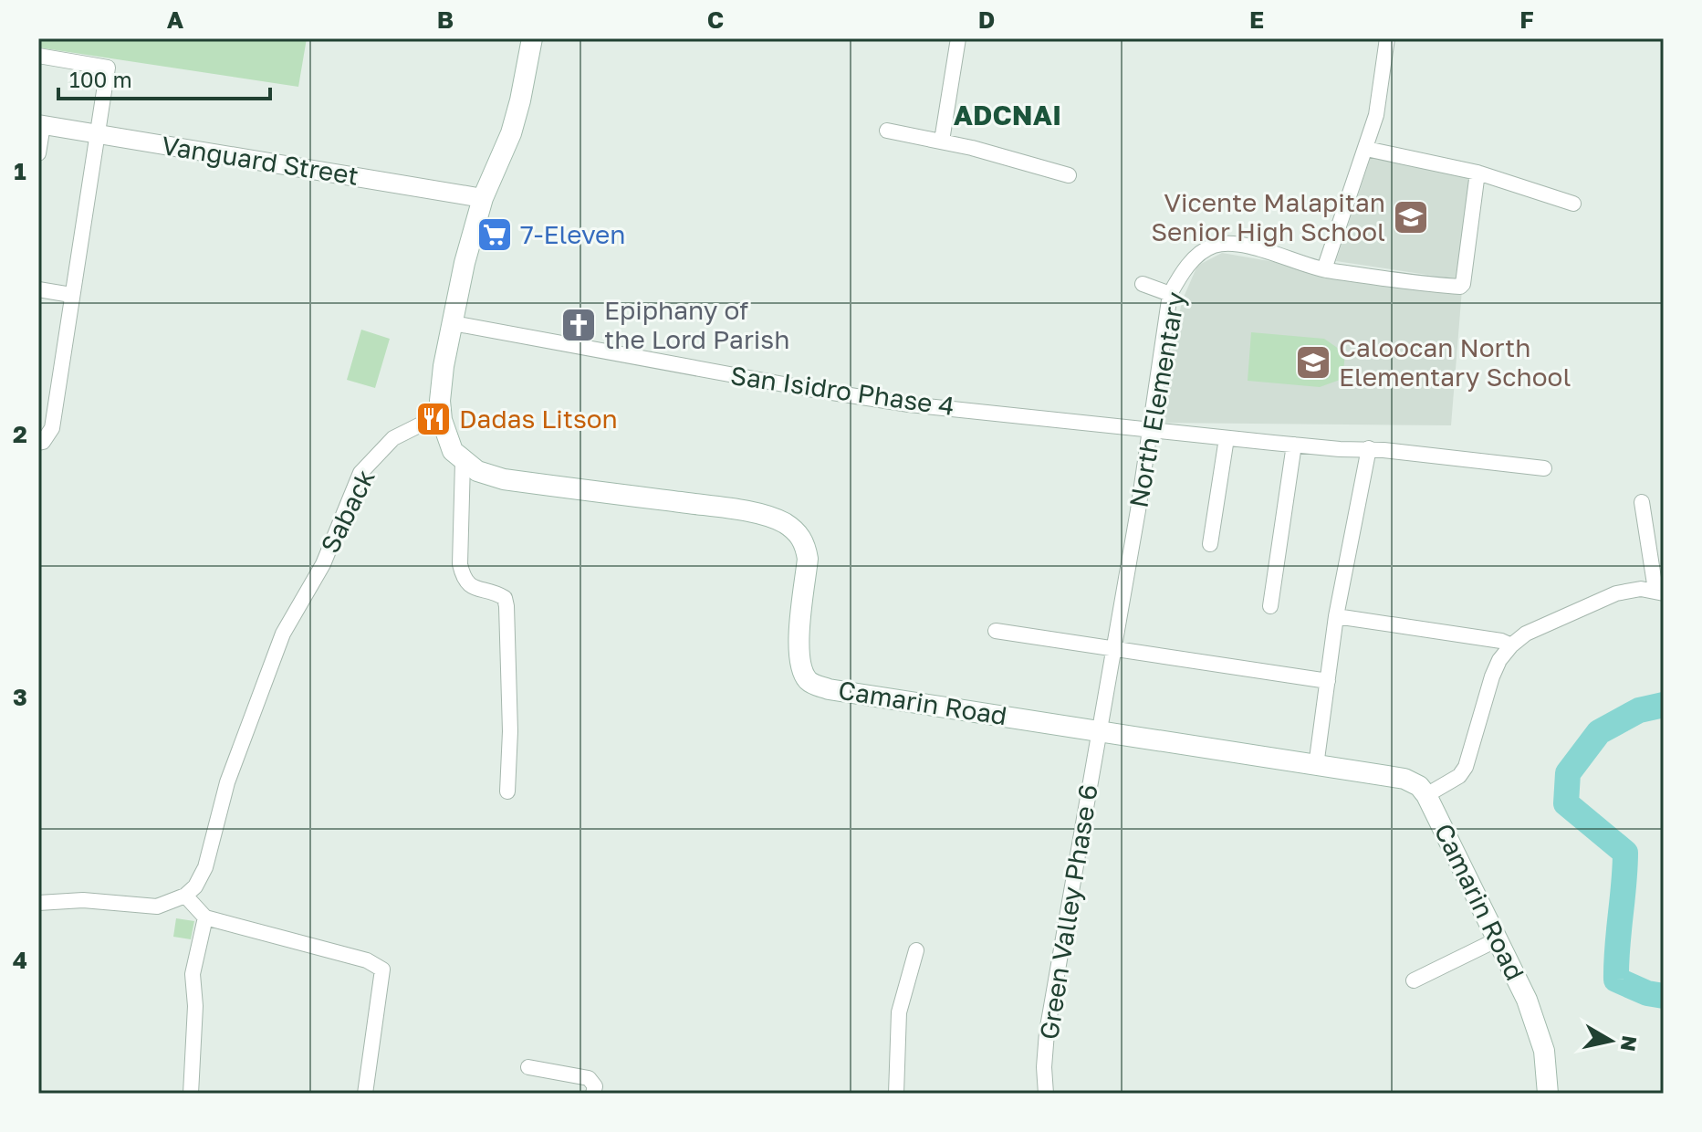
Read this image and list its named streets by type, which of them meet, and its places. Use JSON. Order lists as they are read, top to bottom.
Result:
{
  "streets": {
    "main road": ["Camarin Road"],
    "street": [
      "Vanguard Street",
      "San Isidro Phase 4",
      "North Elementary",
      "Saback",
      "Green Valley Phase 6"
    ]
  },
  "crossings": [
    ["San Isidro Phase 4", "North Elementary"],
    ["North Elementary", "Camarin Road"],
    ["North Elementary", "Green Valley Phase 6"],
    ["Camarin Road", "Green Valley Phase 6"]
  ],
  "districts": ["ADCNAI"],
  "places": {
    "school or university": ["Vicente Malapitan Senior High School", "Caloocan North Elementary School"],
    "supermarket": ["7-Eleven"],
    "church": ["Epiphany of the Lord Parish"],
    "restaurant": ["Dadas Litson"]
  },
  "scale_bar": "100 m",
  "north": "right",
  "grid": {
    "columns": [
      "A",
      "B",
      "C",
      "D",
      "E",
      "F"
    ],
    "rows": [
      "1",
      "2",
      "3",
      "4"
    ]
  }
}
